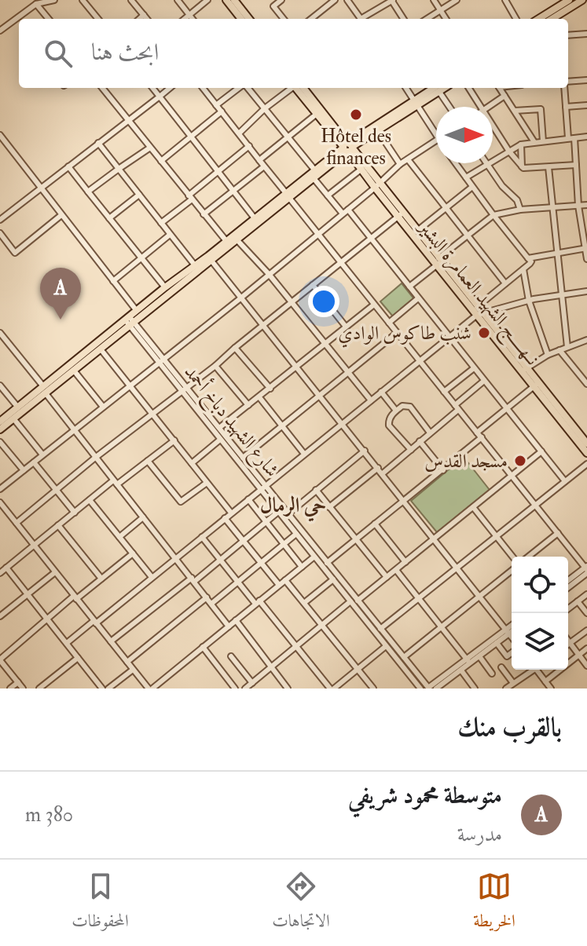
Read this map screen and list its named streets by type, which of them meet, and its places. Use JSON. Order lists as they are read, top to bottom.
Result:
{
  "streets": {
    "main road": ["نــهـــــج الشهيد العمامرة البشير"],
    "street": ["شارع الشهيد دباخ أحمد"]
  },
  "districts": ["حي الرمال"],
  "places": ["Hôtel des finances", "شنب طاكوس الوادي", "مسجد القدس"],
  "north": "right",
  "page": {
    "search": "ابحث هنا",
    "pins": "A",
    "heading": "بالقرب منك",
    "list": [
      {
        "mark": "A",
        "name": "متوسطة محمود شريفي",
        "note": "مدرسة",
        "value": "380 m"
      }
    ],
    "nav": ["الخريطة", "الاتجاهات", "المحفوظات"]
  }
}
